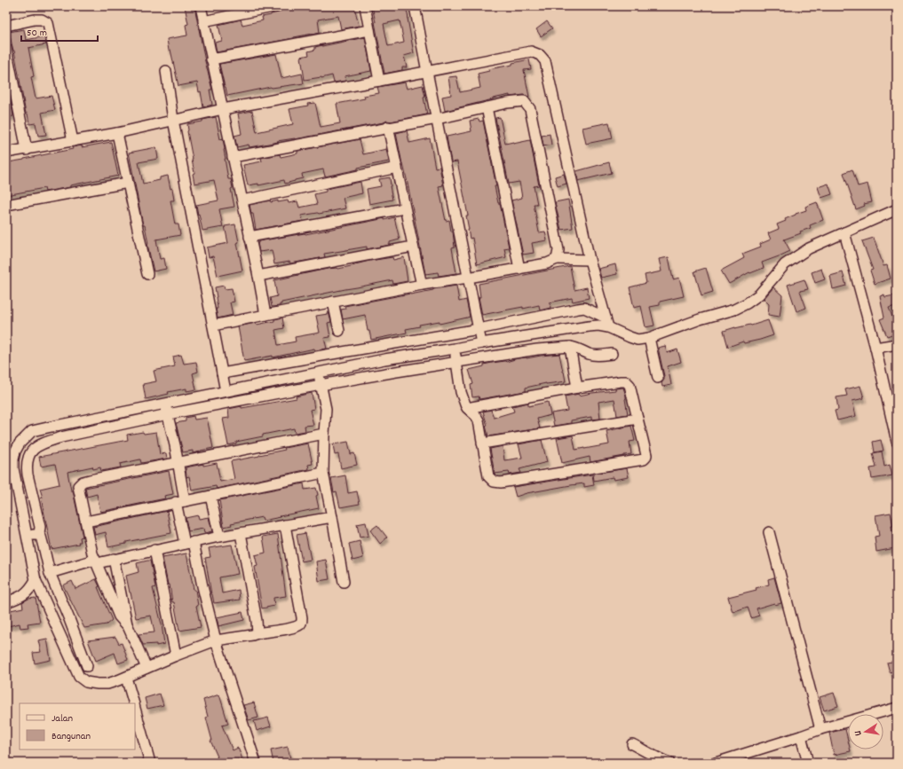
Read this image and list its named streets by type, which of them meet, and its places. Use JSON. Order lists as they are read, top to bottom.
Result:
{
  "legend": ["Jalan", "Bangunan"],
  "scale_bar": "50 m",
  "north": "left"
}
